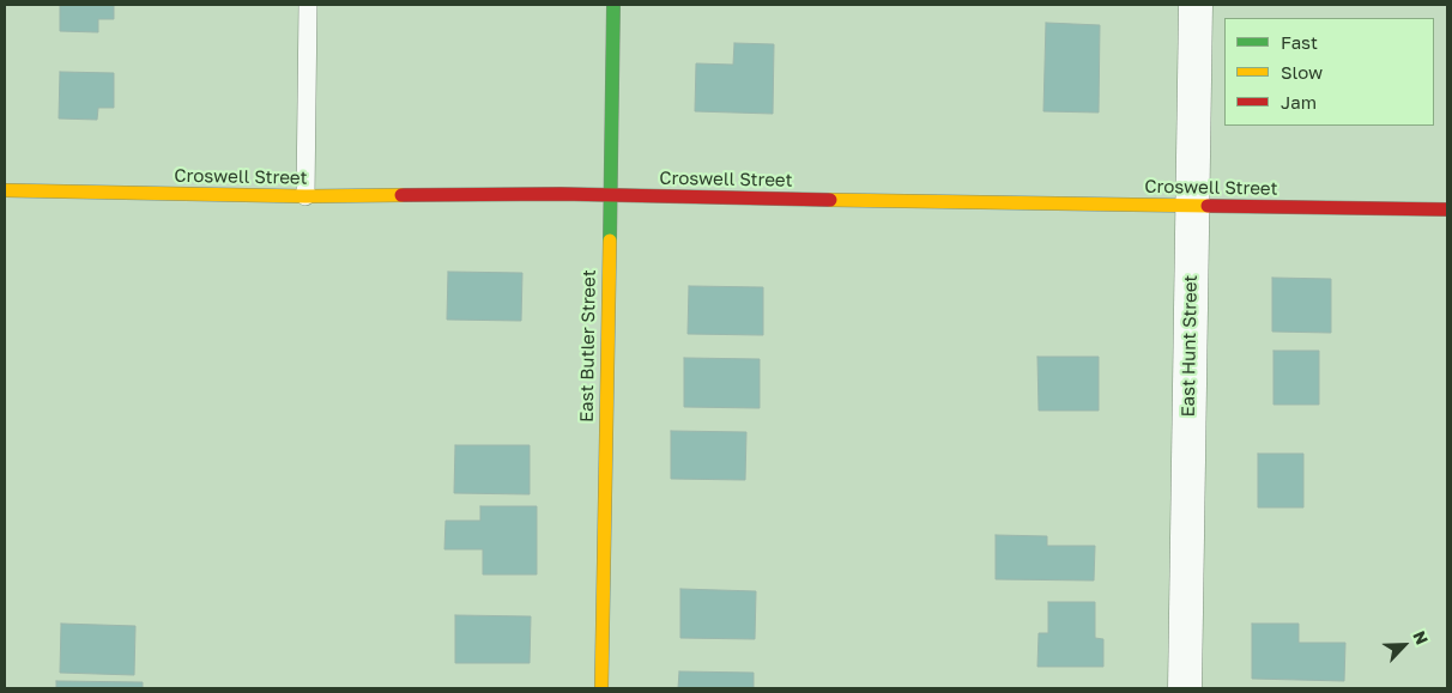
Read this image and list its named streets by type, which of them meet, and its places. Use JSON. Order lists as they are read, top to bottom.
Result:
{
  "streets": {
    "street": ["Croswell Street", "East Butler Street", "East Hunt Street"]
  },
  "crossings": [
    ["Croswell Street", "East Butler Street"],
    ["Croswell Street", "East Hunt Street"]
  ],
  "legend": ["Fast", "Slow", "Jam"],
  "north": "top right"
}
